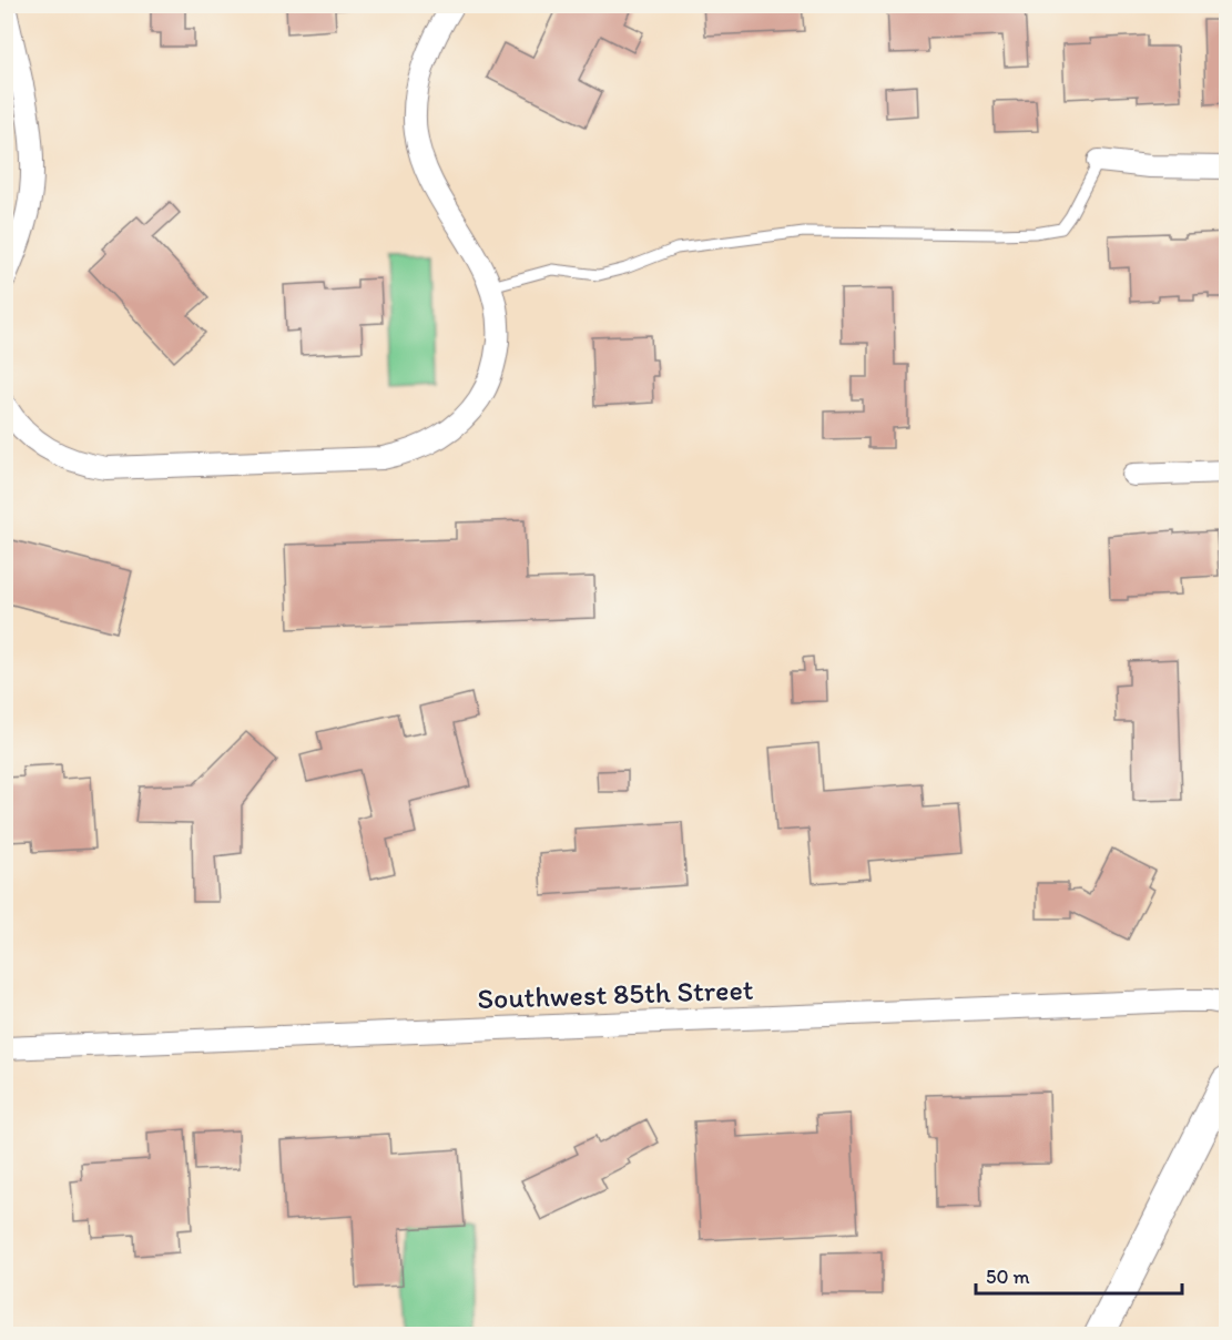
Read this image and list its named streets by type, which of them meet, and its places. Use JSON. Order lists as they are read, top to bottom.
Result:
{
  "streets": {
    "street": ["Southwest 85th Street"]
  },
  "scale_bar": "50 m"
}
